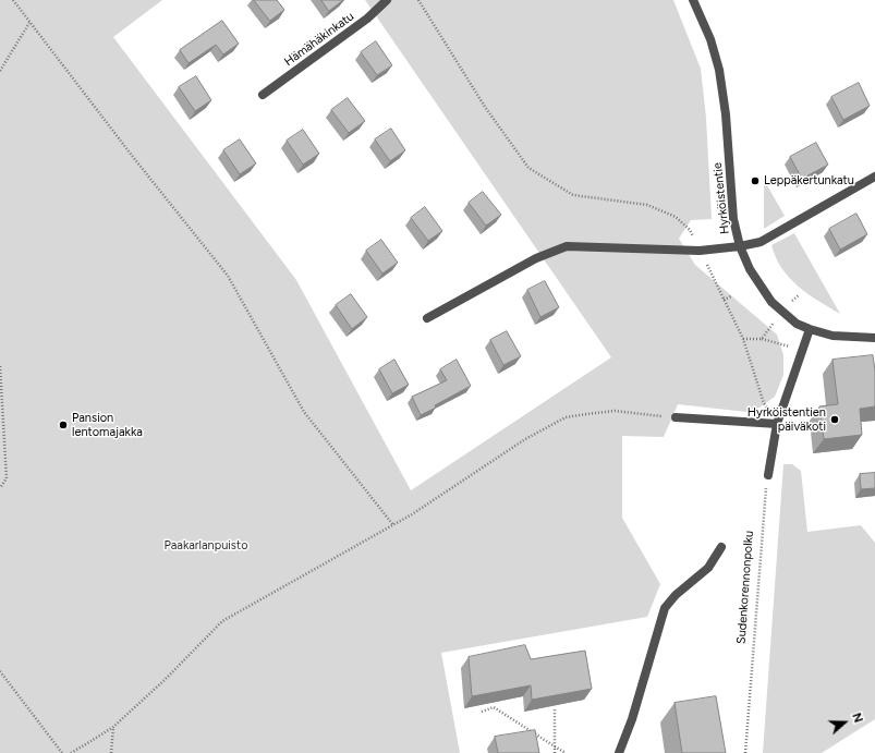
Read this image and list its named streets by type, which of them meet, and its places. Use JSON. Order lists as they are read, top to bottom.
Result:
{
  "streets": {
    "street": ["Hämähäkinkatu", "Hyrköistentie"],
    "path": ["Sudenkorennonpolku"]
  },
  "parks": ["Paakarlanpuisto"],
  "places": ["Leppäkertunkatu", "Hyrköistentien päiväkoti", "Pansion lentomajakka"],
  "north": "right"
}
